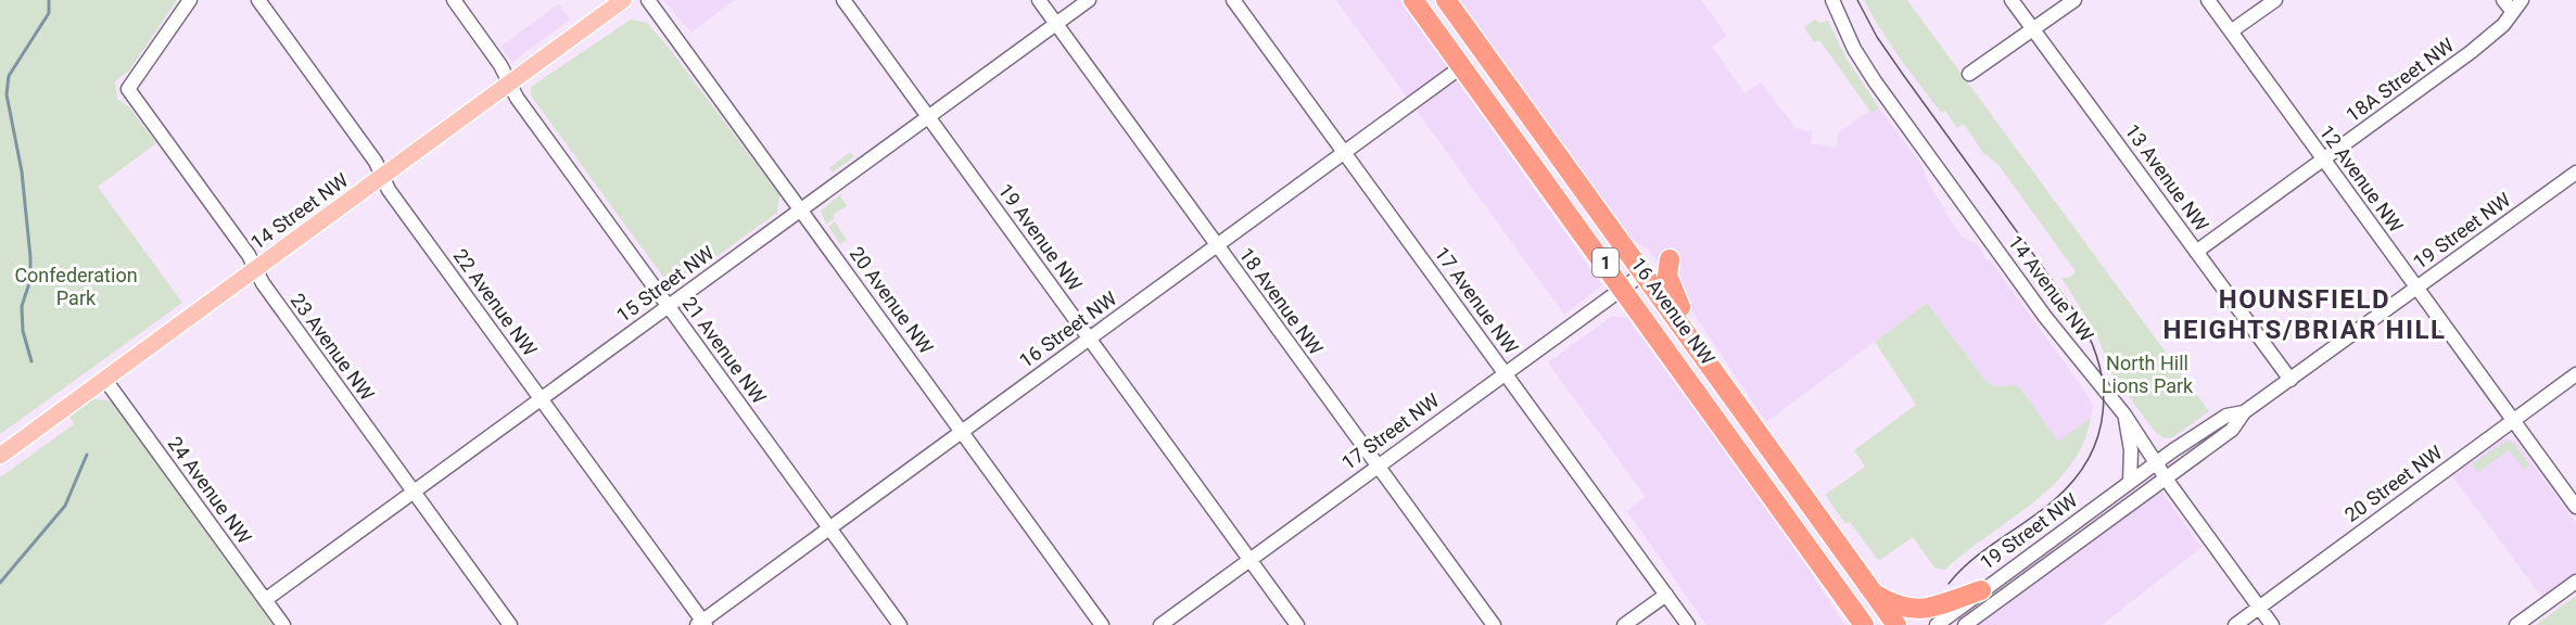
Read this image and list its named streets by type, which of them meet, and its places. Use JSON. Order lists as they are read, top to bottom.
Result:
{
  "streets": {
    "highway": ["1", "16 Avenue NW"],
    "main road": ["14 Street NW"],
    "street": [
      "18A Street NW",
      "13 Avenue NW",
      "12 Avenue NW",
      "19 Street NW",
      "19 Avenue NW",
      "15 Street NW",
      "14 Avenue NW",
      "20 Avenue NW",
      "17 Avenue NW",
      "18 Avenue NW",
      "22 Avenue NW",
      "16 Street NW",
      "23 Avenue NW",
      "21 Avenue NW",
      "17 Street NW",
      "20 Street NW",
      "24 Avenue NW"
    ]
  },
  "crossings": [
    ["18A Street NW", "13 Avenue NW"],
    ["18A Street NW", "12 Avenue NW"],
    ["13 Avenue NW", "19 Street NW"],
    ["12 Avenue NW", "19 Street NW"],
    ["12 Avenue NW", "20 Street NW"],
    ["14 Street NW", "22 Avenue NW"],
    ["14 Street NW", "23 Avenue NW"],
    ["14 Street NW", "21 Avenue NW"],
    ["14 Street NW", "24 Avenue NW"],
    ["19 Street NW", "14 Avenue NW"],
    ["19 Avenue NW", "15 Street NW"],
    ["19 Avenue NW", "16 Street NW"],
    ["19 Avenue NW", "17 Street NW"],
    ["15 Street NW", "20 Avenue NW"],
    ["15 Street NW", "18 Avenue NW"],
    ["15 Street NW", "22 Avenue NW"],
    ["15 Street NW", "23 Avenue NW"],
    ["15 Street NW", "21 Avenue NW"],
    ["15 Street NW", "24 Avenue NW"],
    ["14 Avenue NW", "20 Street NW"],
    ["20 Avenue NW", "16 Street NW"],
    ["17 Avenue NW", "16 Street NW"],
    ["17 Avenue NW", "17 Street NW"],
    ["18 Avenue NW", "16 Street NW"],
    ["18 Avenue NW", "17 Street NW"],
    ["22 Avenue NW", "16 Street NW"],
    ["16 Avenue NW", "16 Street NW"],
    ["16 Avenue NW", "17 Street NW"],
    ["16 Street NW", "21 Avenue NW"]
  ],
  "districts": ["HOUNSFIELD HEIGHTS/BRIAR HILL"],
  "parks": ["Confederation Park", "North Hill Lions Park"]
}
